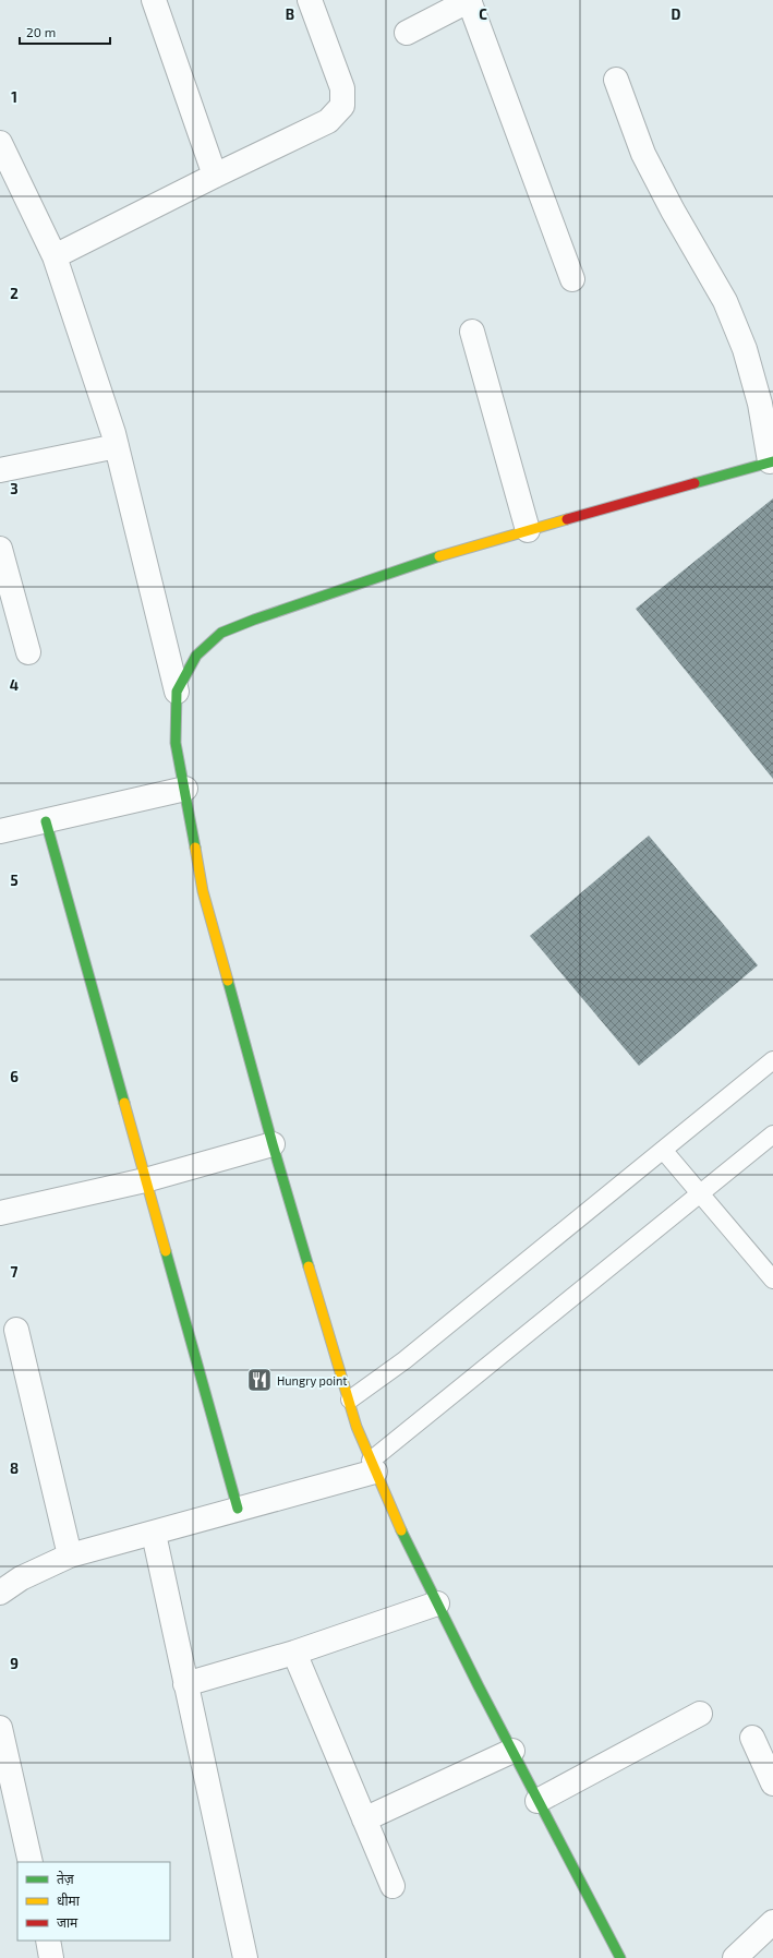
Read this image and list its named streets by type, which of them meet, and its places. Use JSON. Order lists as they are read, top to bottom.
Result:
{
  "places": {
    "restaurant": ["Hungry point"]
  },
  "legend": ["तेज़", "धीमा", "जाम"],
  "scale_bar": "20 m",
  "grid": {
    "columns": ["B", "C", "D"],
    "rows": [
      "1",
      "2",
      "3",
      "4",
      "5",
      "6",
      "7",
      "8",
      "9"
    ]
  }
}
